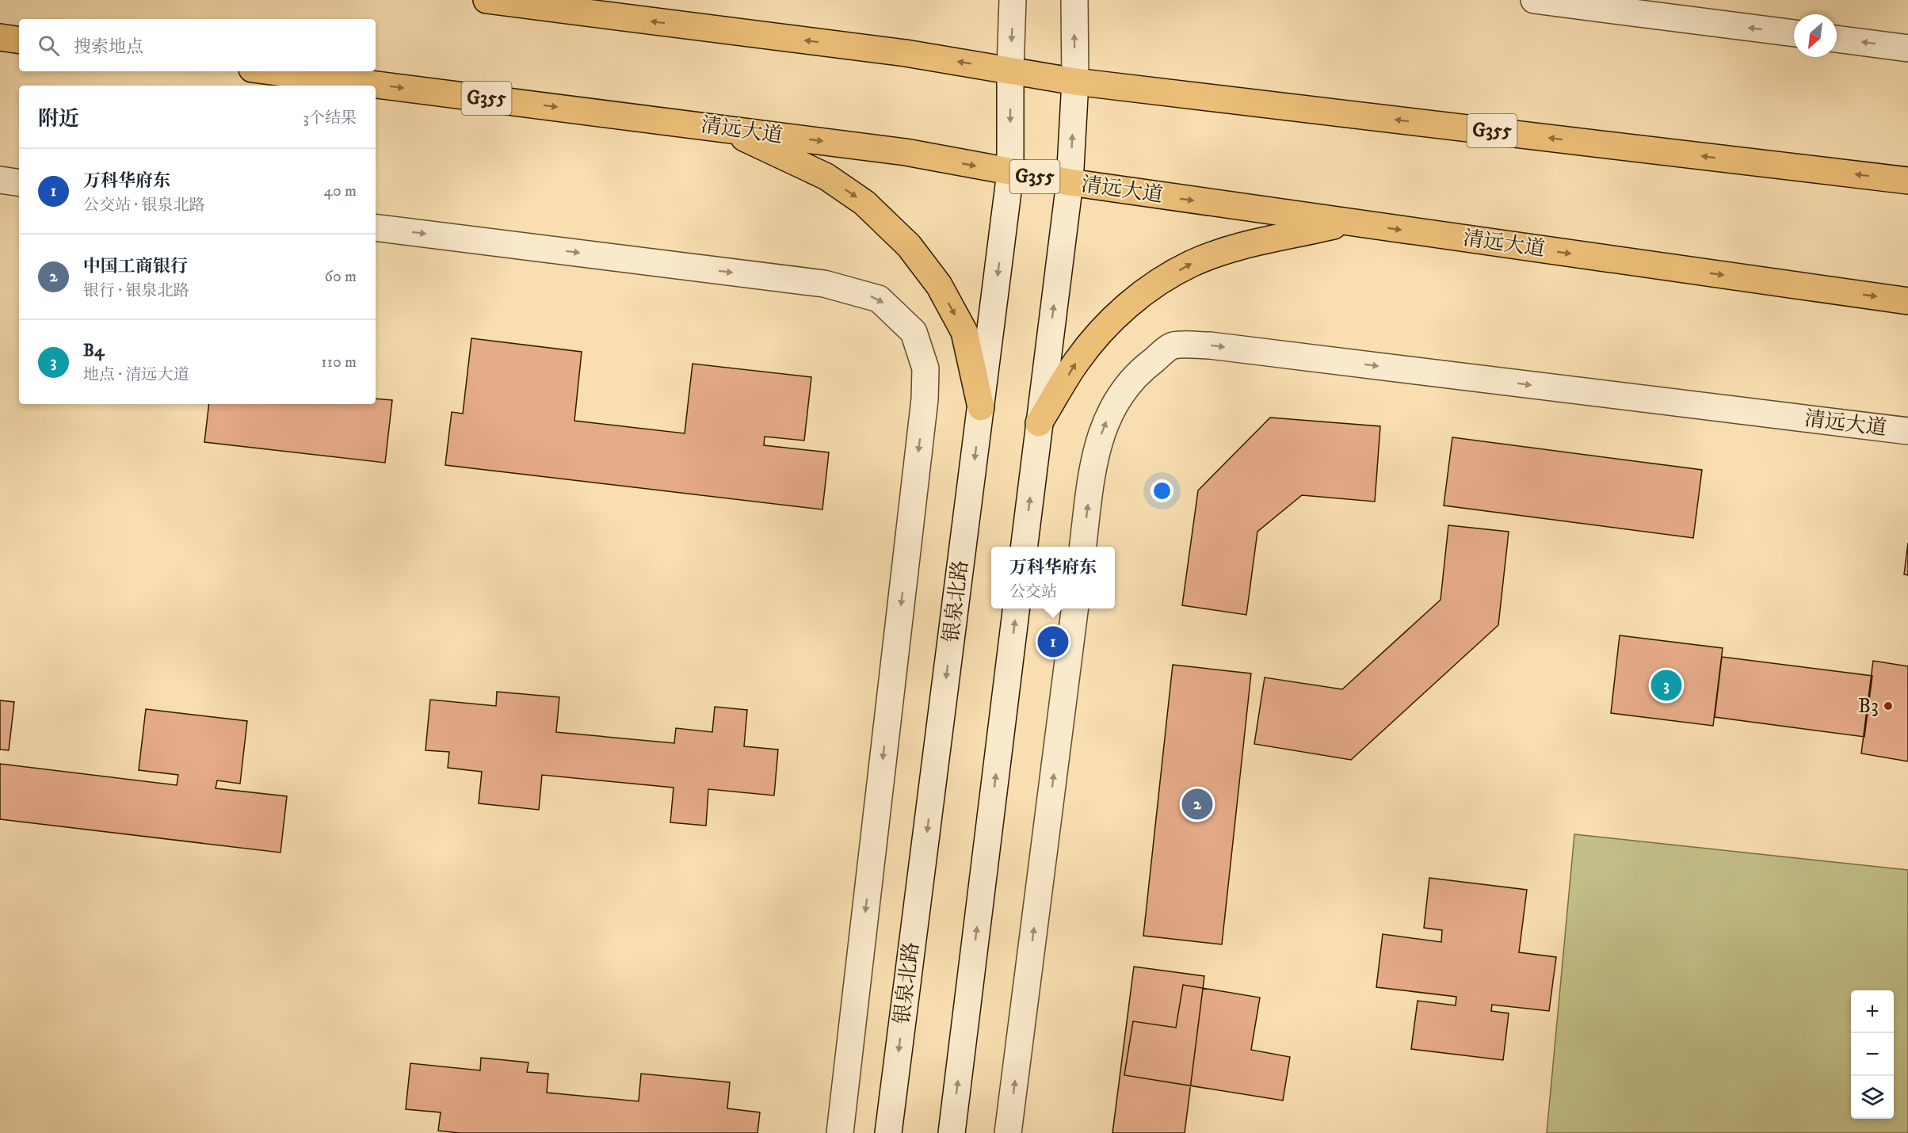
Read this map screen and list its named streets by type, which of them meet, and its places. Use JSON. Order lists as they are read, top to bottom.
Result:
{
  "streets": {
    "highway": ["G355", "清远大道"],
    "street": ["银泉北路"]
  },
  "crossings": [
    ["G355", "银泉北路"],
    ["清远大道", "银泉北路"]
  ],
  "places": ["B3"],
  "north": "bottom left",
  "page": {
    "search": "搜索地点",
    "heading": ["附近", "3个结果"],
    "list": [
      {
        "mark": "1",
        "name": "万科华府东",
        "note": "公交站 · 银泉北路",
        "value": "40 m"
      },
      {
        "mark": "2",
        "name": "中国工商银行",
        "note": "银行 · 银泉北路",
        "value": "60 m"
      },
      {
        "mark": "3",
        "name": "B4",
        "note": "地点 · 清远大道",
        "value": "110 m"
      }
    ],
    "popup": ["万科华府东", "公交站"],
    "pins": ["1", "3", "2"],
    "map_buttons": ["+", "−"]
  }
}
